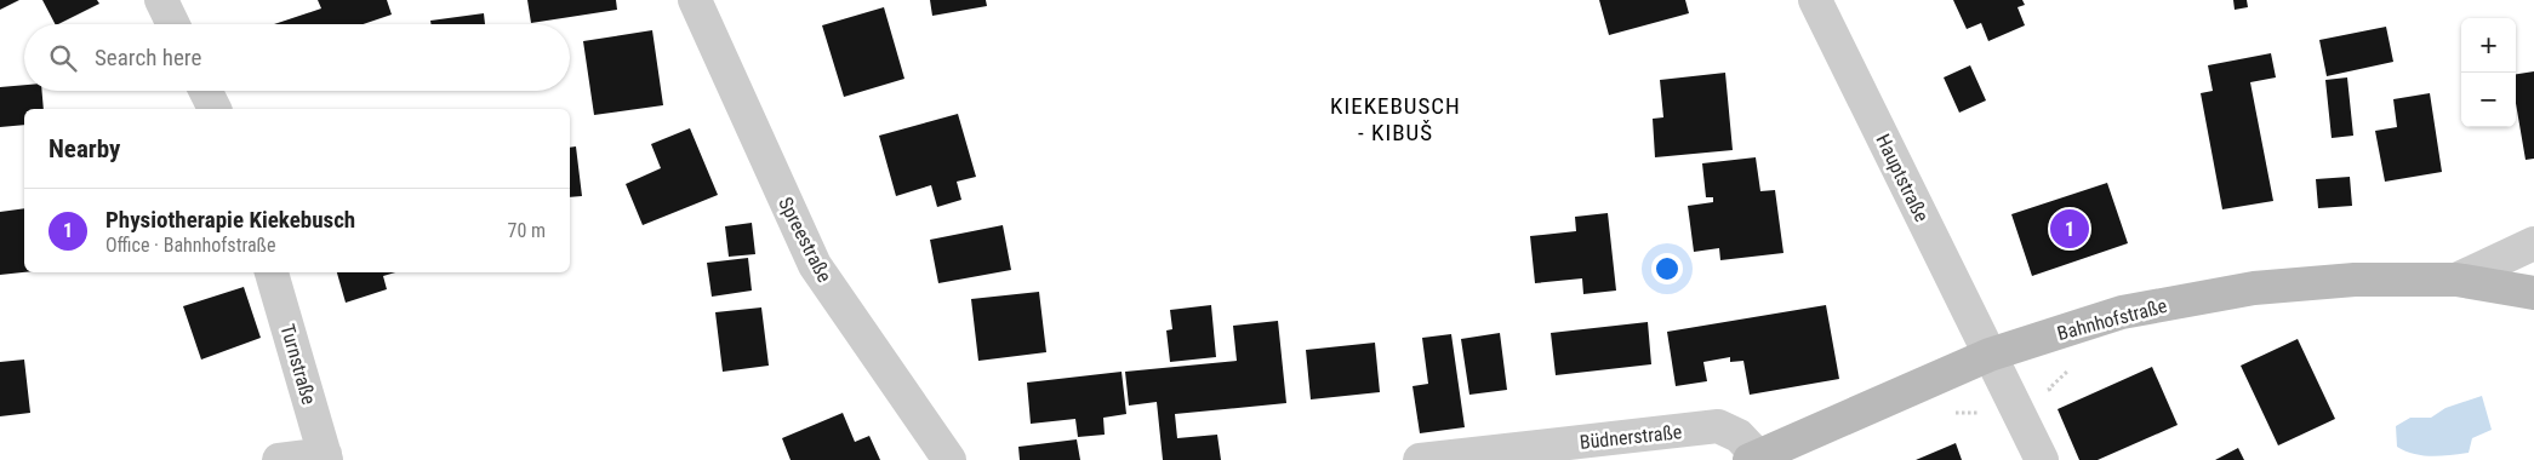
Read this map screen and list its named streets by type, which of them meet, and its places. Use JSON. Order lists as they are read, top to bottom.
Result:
{
  "streets": {
    "main road": ["Bahnhofstraße"],
    "street": [
      "Hauptstraße",
      "Spreestraße",
      "Turnstraße",
      "Büdnerstraße"
    ]
  },
  "crossings": [
    ["Hauptstraße", "Bahnhofstraße"],
    ["Bahnhofstraße", "Büdnerstraße"]
  ],
  "districts": ["KIEKEBUSCH - KIBUŠ"],
  "page": {
    "map_buttons": ["+", "−"],
    "search": "Search here",
    "heading": "Nearby",
    "list": [
      {
        "mark": "1",
        "name": "Physiotherapie Kiekebusch",
        "note": "Office · Bahnhofstraße",
        "value": "70 m"
      }
    ],
    "pins": "1"
  }
}
